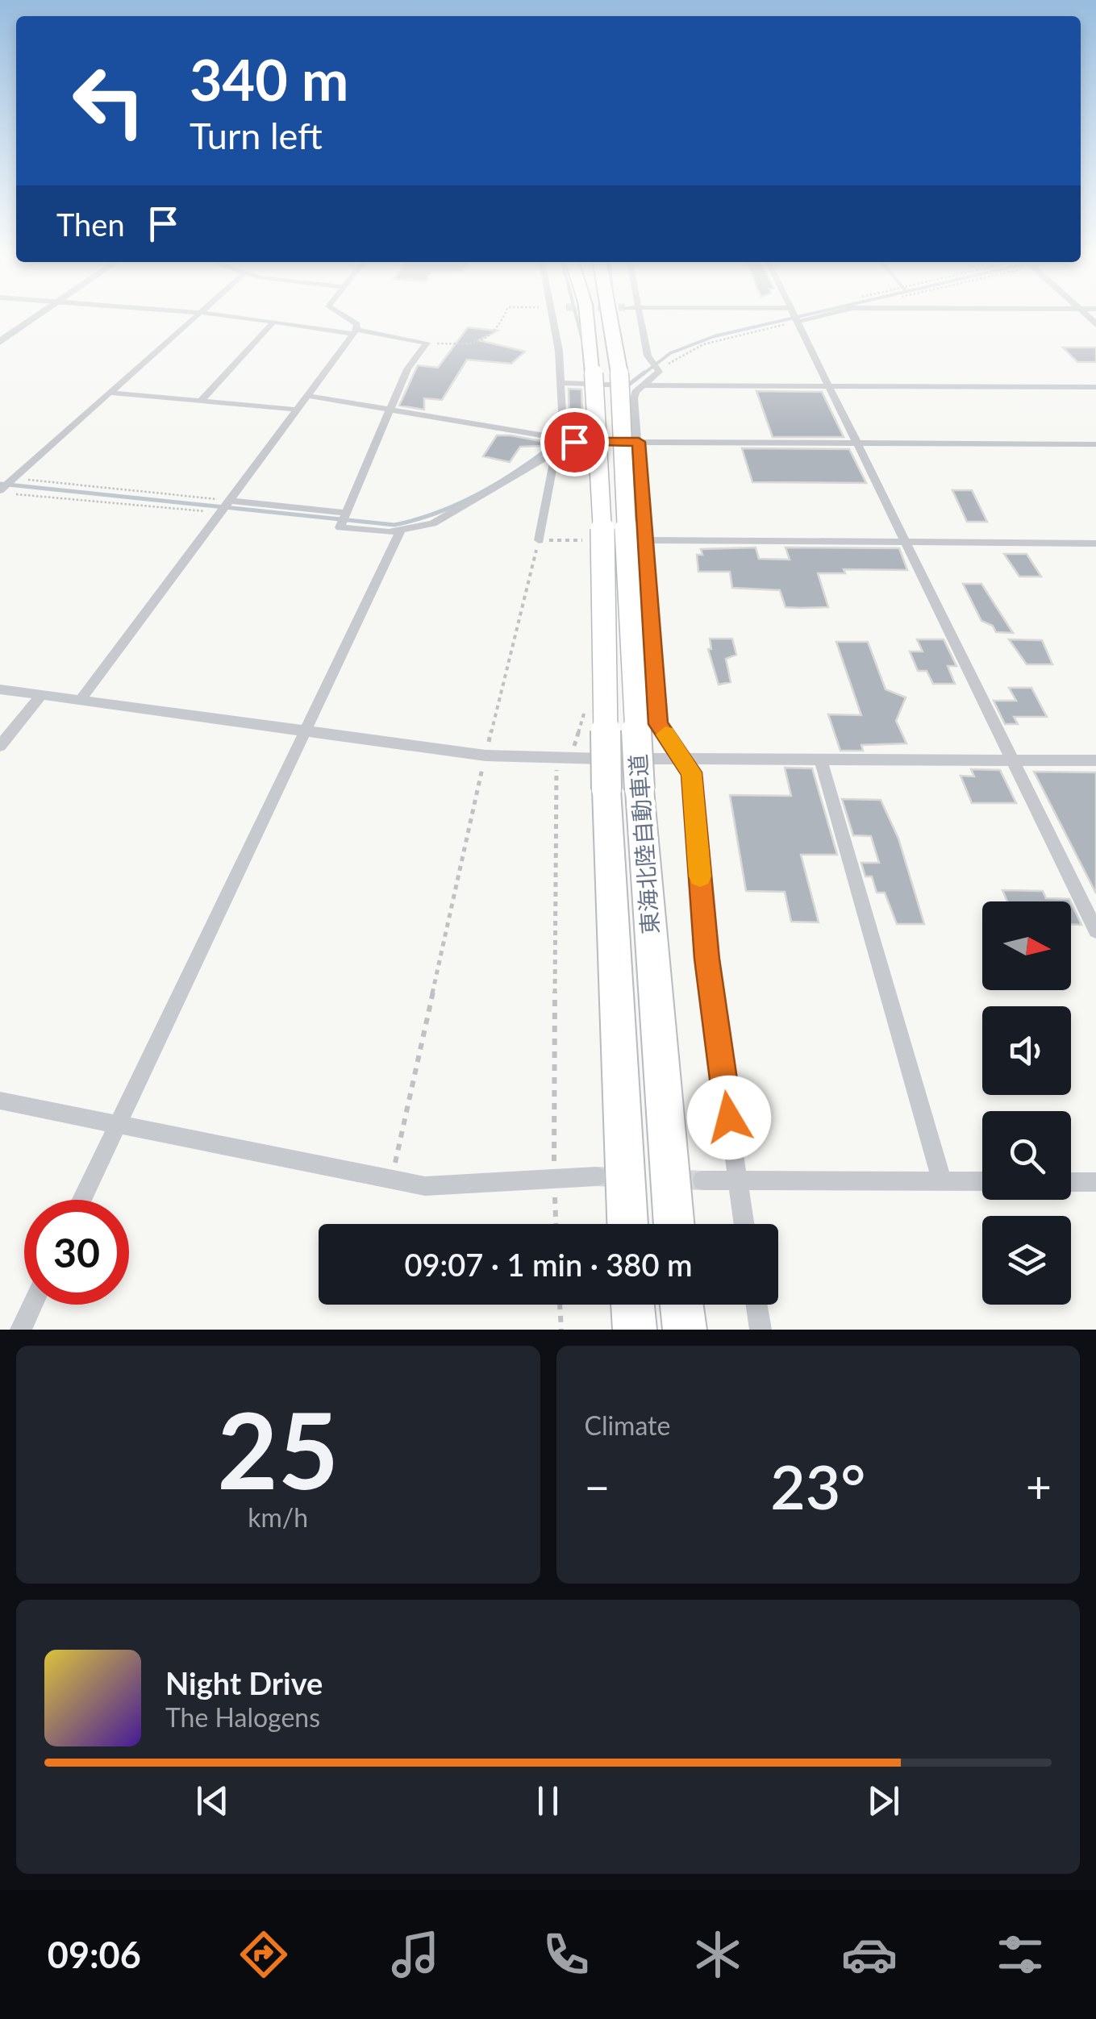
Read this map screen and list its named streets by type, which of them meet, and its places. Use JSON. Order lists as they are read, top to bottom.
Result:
{
  "streets": {
    "highway": ["東海北陸自動車道"]
  },
  "north": "right",
  "page": {
    "turn": ["340 m", "Turn left"],
    "then": "Then",
    "limit": "30",
    "trip": "09:07 · 1 min · 380 m",
    "tile": [
      ["25", "km/h"],
      "Climate"
    ],
    "heat": ["−", "23°", "+"],
    "song": ["Night Drive", "The Halogens"],
    "tabs": "09:06"
  }
}
